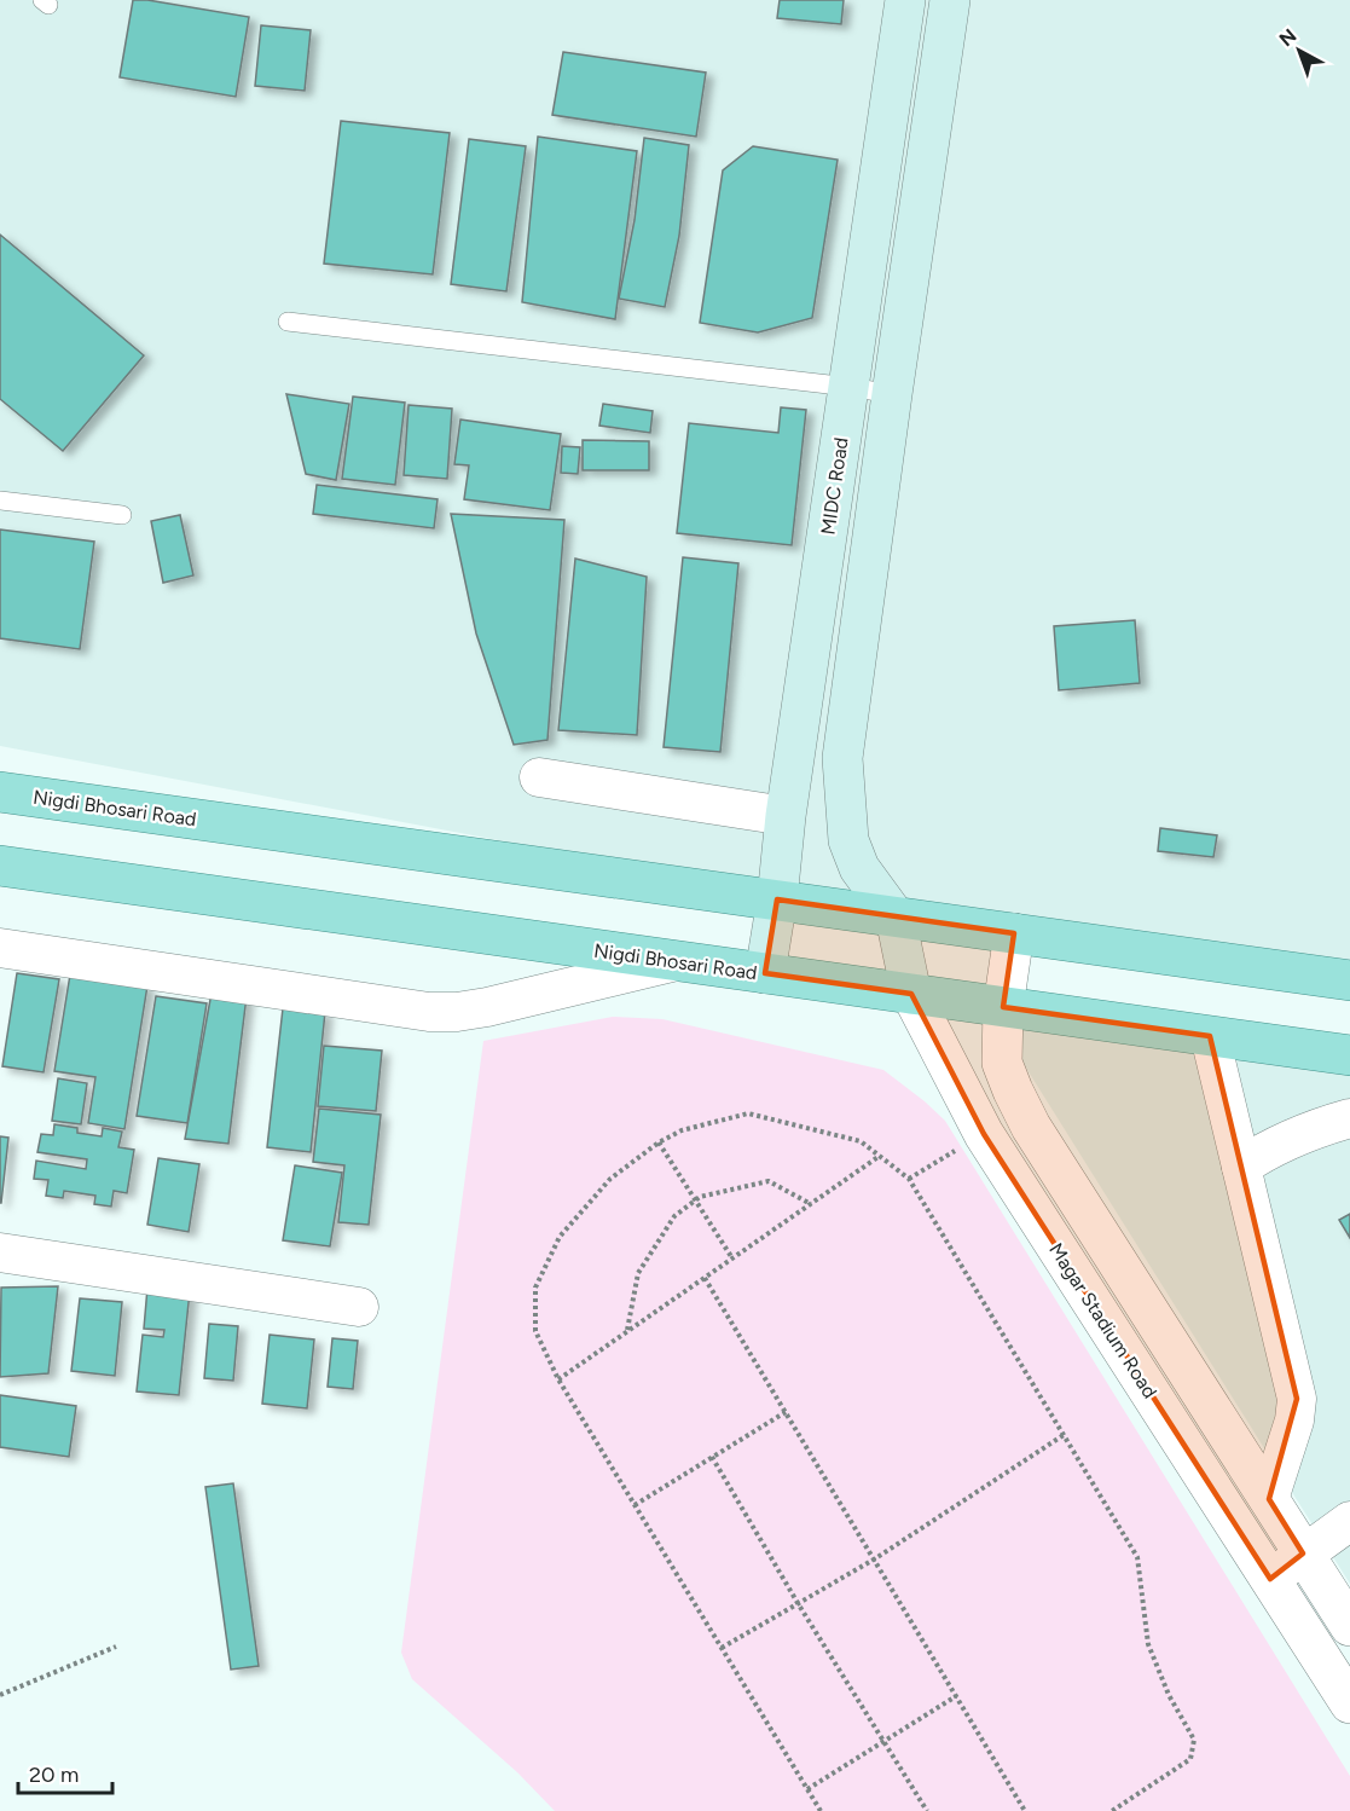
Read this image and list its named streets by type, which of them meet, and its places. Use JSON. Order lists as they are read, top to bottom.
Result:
{
  "streets": {
    "main road": ["MIDC Road", "Nigdi Bhosari Road", "Magar Stadium Road"]
  },
  "crossings": [
    ["MIDC Road", "Nigdi Bhosari Road"],
    ["Nigdi Bhosari Road", "Magar Stadium Road"]
  ],
  "scale_bar": "20 m",
  "north": "top left"
}
